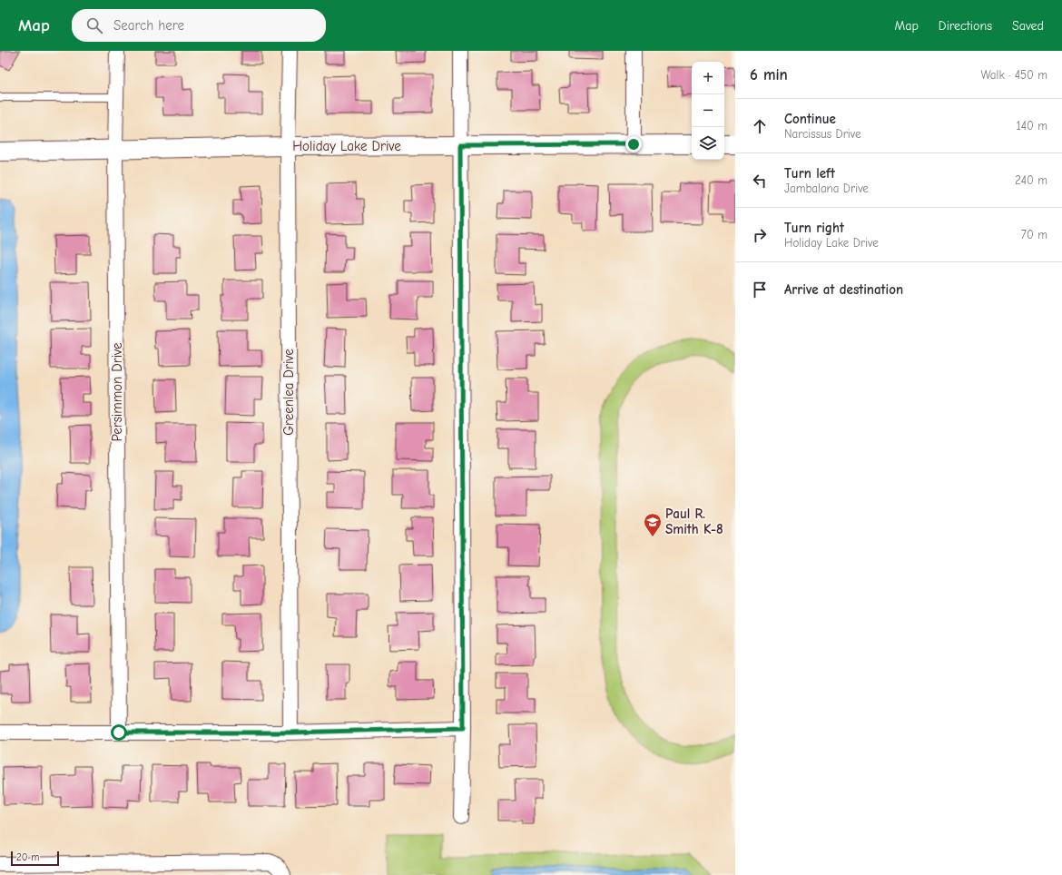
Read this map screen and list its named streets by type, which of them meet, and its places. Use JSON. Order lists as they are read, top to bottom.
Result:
{
  "streets": {
    "street": ["Holiday Lake Drive", "Persimmon Drive", "Greenlea Drive"]
  },
  "crossings": [
    ["Holiday Lake Drive", "Persimmon Drive"],
    ["Holiday Lake Drive", "Greenlea Drive"]
  ],
  "places": {
    "school or university": ["Paul R. Smith K-8"]
  },
  "scale_bar": "20 m",
  "page": {
    "header": "Map",
    "search": "Search here",
    "nav": ["Map", "Directions", "Saved"],
    "heading": ["6 min", "Walk · 450 m"],
    "map_buttons": ["+", "−"],
    "list": [
      ["Continue", "Narcissus Drive", "140 m"],
      ["Turn left", "Jambalana Drive", "240 m"],
      ["Turn right", "Holiday Lake Drive", "70 m"],
      "Arrive at destination"
    ],
    "scale": "20 m"
  }
}
